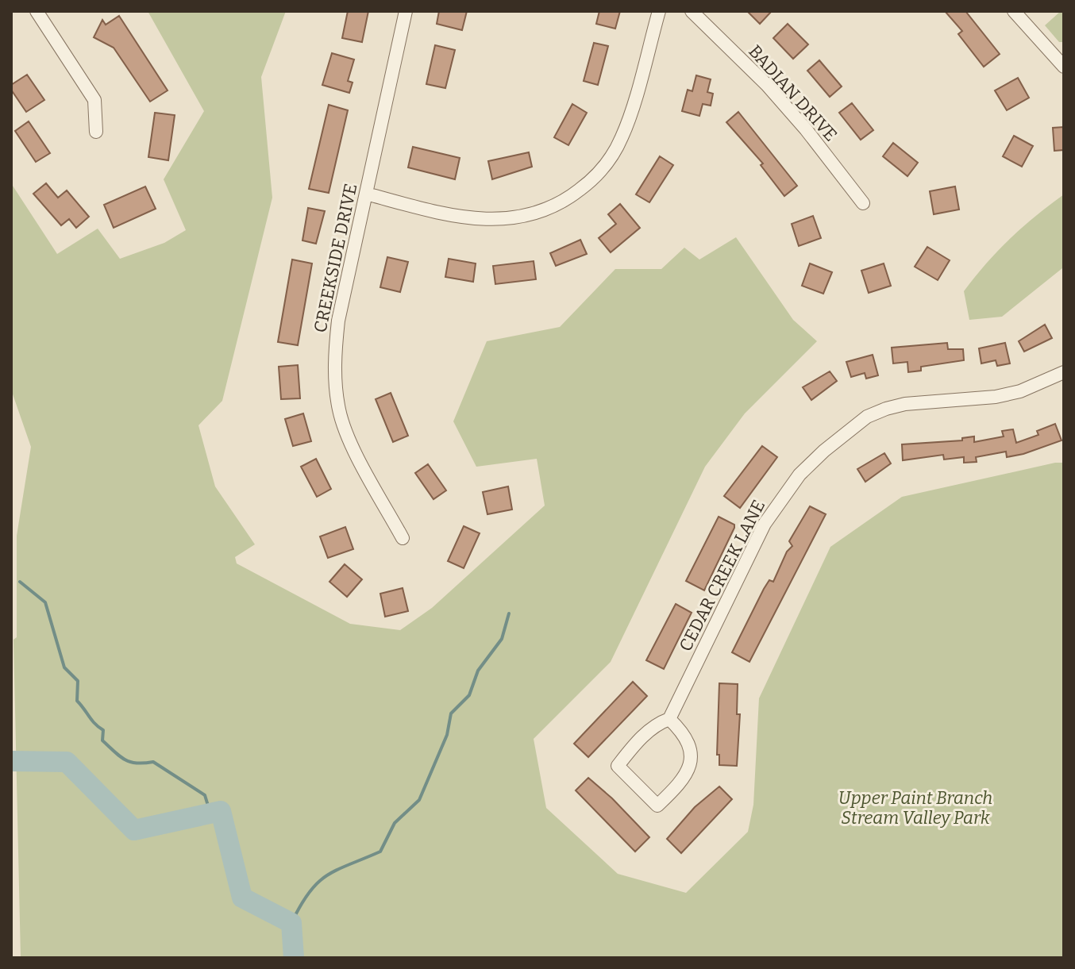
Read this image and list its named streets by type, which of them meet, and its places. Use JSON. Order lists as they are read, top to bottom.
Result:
{
  "streets": {
    "street": ["BADIAN DRIVE", "CREEKSIDE DRIVE", "CEDAR CREEK LANE"]
  },
  "parks": ["Upper Paint Branch Stream Valley Park"]
}
